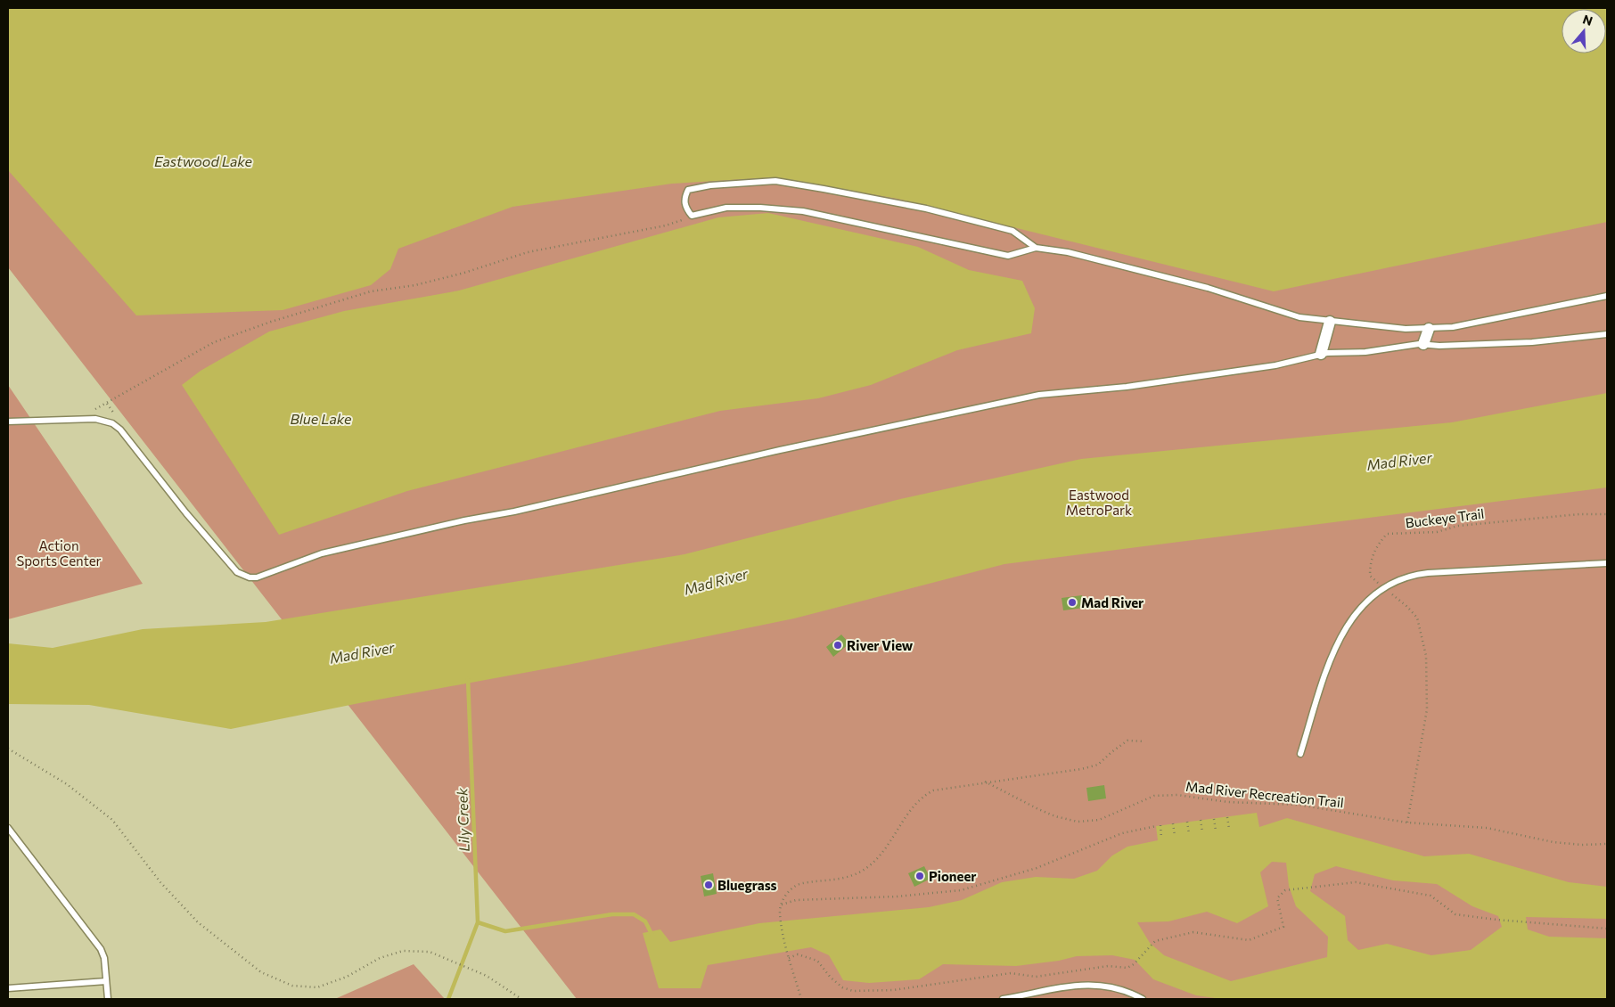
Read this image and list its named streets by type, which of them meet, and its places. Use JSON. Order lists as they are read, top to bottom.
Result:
{
  "streets": {
    "path": ["Buckeye Trail", "Mad River Recreation Trail"]
  },
  "crossings": [
    ["Buckeye Trail", "Mad River Recreation Trail"]
  ],
  "water": [
    "Eastwood Lake",
    "Blue Lake",
    "Mad River",
    "Lily Creek"
  ],
  "parks": ["Eastwood MetroPark", "Action Sports Center"],
  "places": [
    "Mad River",
    "River View",
    "Pioneer",
    "Bluegrass"
  ],
  "north": "top"
}
